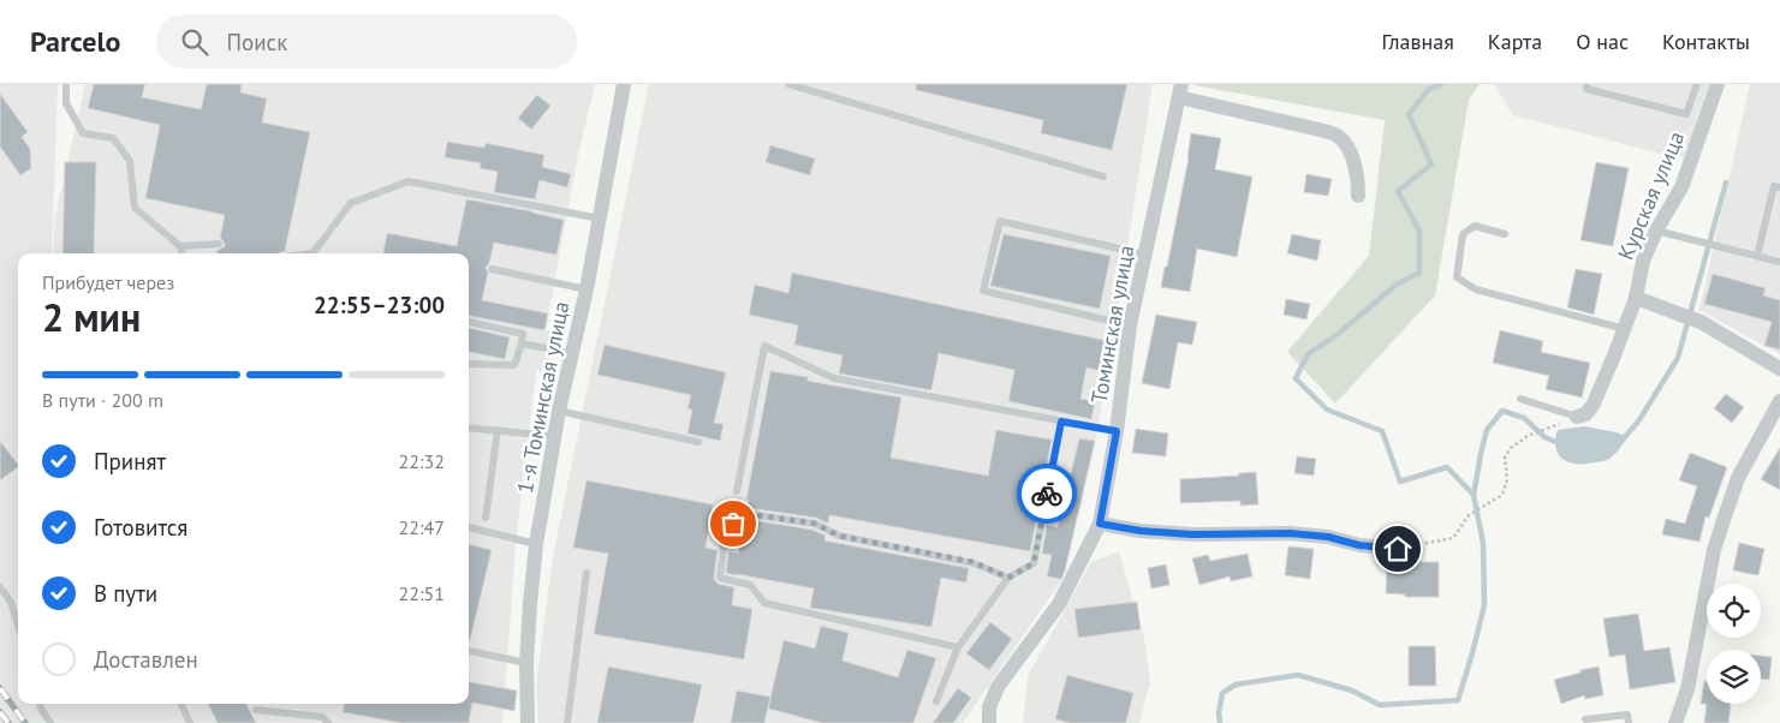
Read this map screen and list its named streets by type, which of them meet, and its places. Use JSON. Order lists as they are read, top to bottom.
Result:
{
  "streets": {
    "street": ["Курская улица", "Томинская улица", "1-я Томинская улица"]
  },
  "page": {
    "header": "Parcelo",
    "search": "Поиск",
    "nav": [
      "Главная",
      "Карта",
      "О нас",
      "Контакты"
    ],
    "heading": ["2 мин", "Прибудет через", "22:55–23:00"],
    "bar": "В пути · 200 m",
    "list": [
      ["Принят", "22:32"],
      ["Готовится", "22:47"],
      ["В пути", "22:51"],
      "Доставлен"
    ]
  }
}
